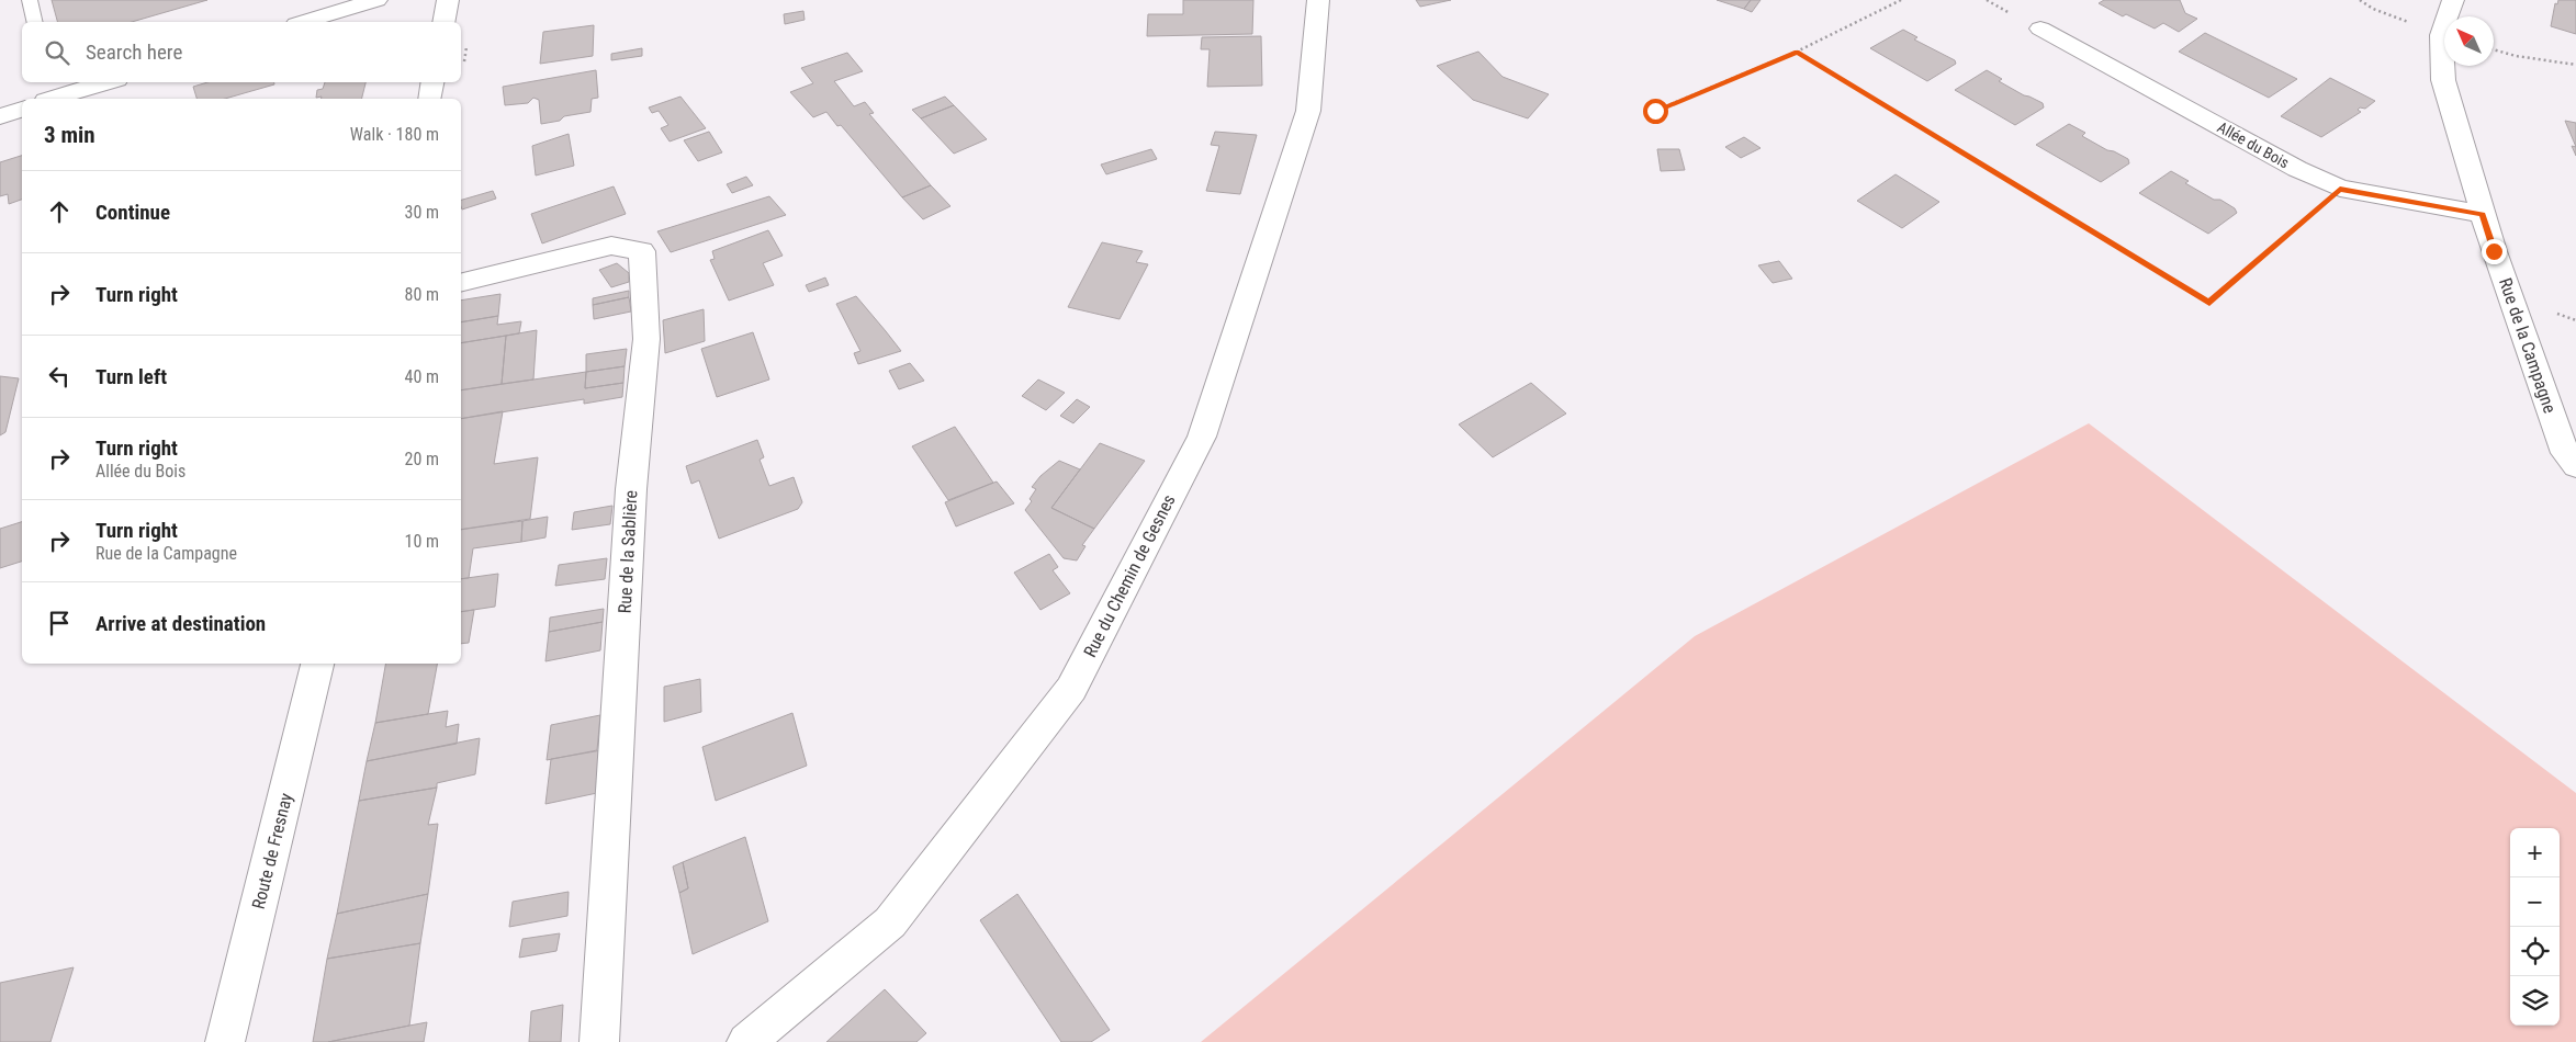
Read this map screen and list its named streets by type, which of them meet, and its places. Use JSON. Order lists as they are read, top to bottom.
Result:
{
  "streets": {
    "street": [
      "Allée du Bois",
      "Rue de la Campagne",
      "Rue de la Sablière",
      "Rue du Chemin de Gesnes",
      "Route de Fresnay"
    ]
  },
  "crossings": [
    ["Allée du Bois", "Rue de la Campagne"]
  ],
  "north": "top left",
  "page": {
    "search": "Search here",
    "heading": ["3 min", "Walk · 180 m"],
    "list": [
      ["Continue", "30 m"],
      ["Turn right", "80 m"],
      ["Turn left", "40 m"],
      ["Turn right", "Allée du Bois", "20 m"],
      ["Turn right", "Rue de la Campagne", "10 m"],
      "Arrive at destination"
    ],
    "map_buttons": ["+", "−"]
  }
}
